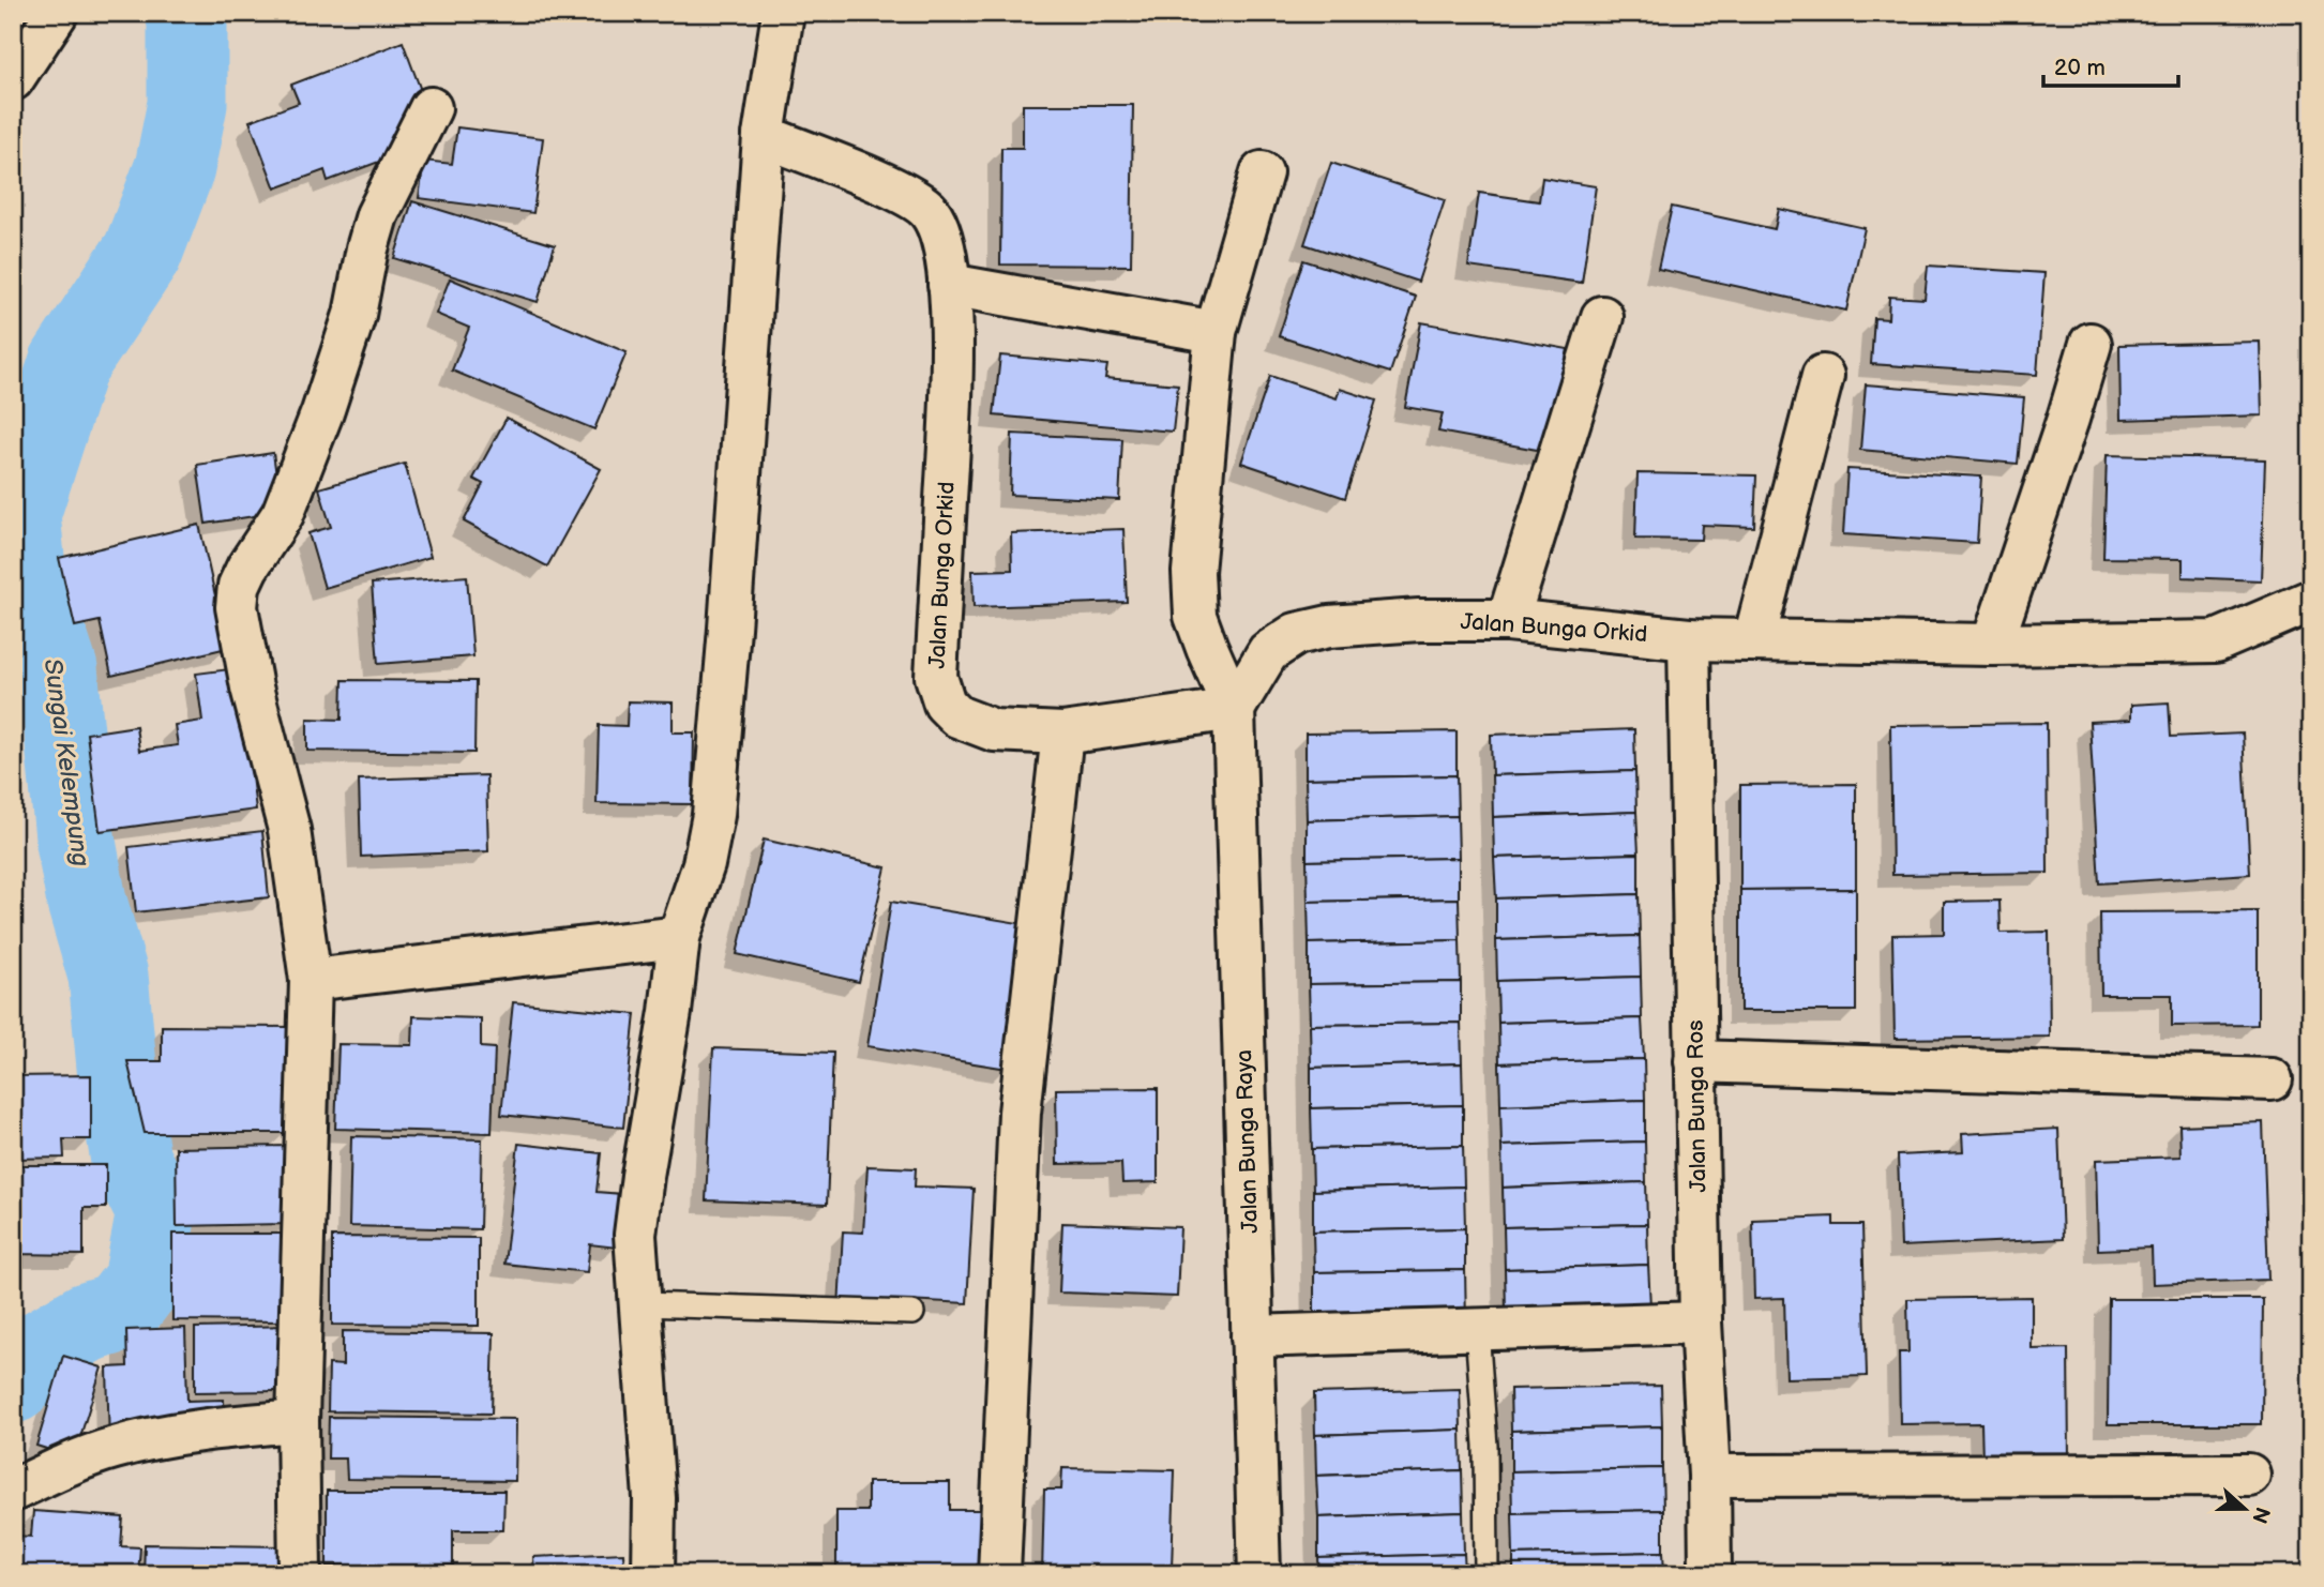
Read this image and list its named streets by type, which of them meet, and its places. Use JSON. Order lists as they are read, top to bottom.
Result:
{
  "streets": {
    "street": ["Jalan Bunga Orkid", "Jalan Bunga Ros", "Jalan Bunga Raya"]
  },
  "crossings": [
    ["Jalan Bunga Orkid", "Jalan Bunga Ros"],
    ["Jalan Bunga Orkid", "Jalan Bunga Raya"]
  ],
  "water": ["Sungai Kelempung"],
  "scale_bar": "20 m",
  "north": "right"
}
